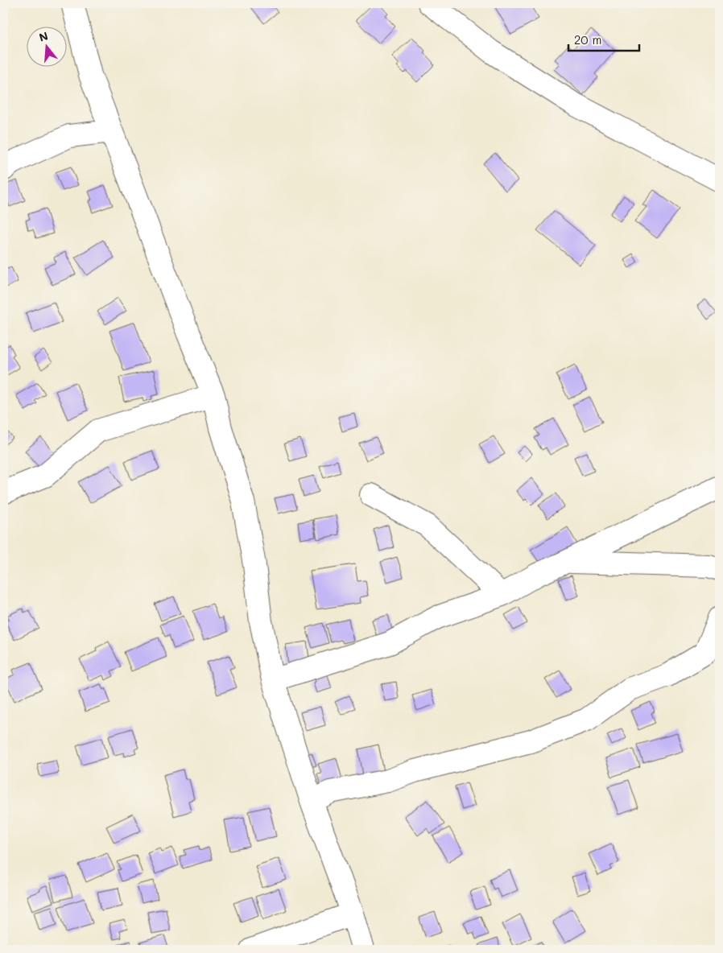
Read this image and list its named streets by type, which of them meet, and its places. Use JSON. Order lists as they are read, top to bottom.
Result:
{
  "scale_bar": "20 m",
  "north": "top"
}
